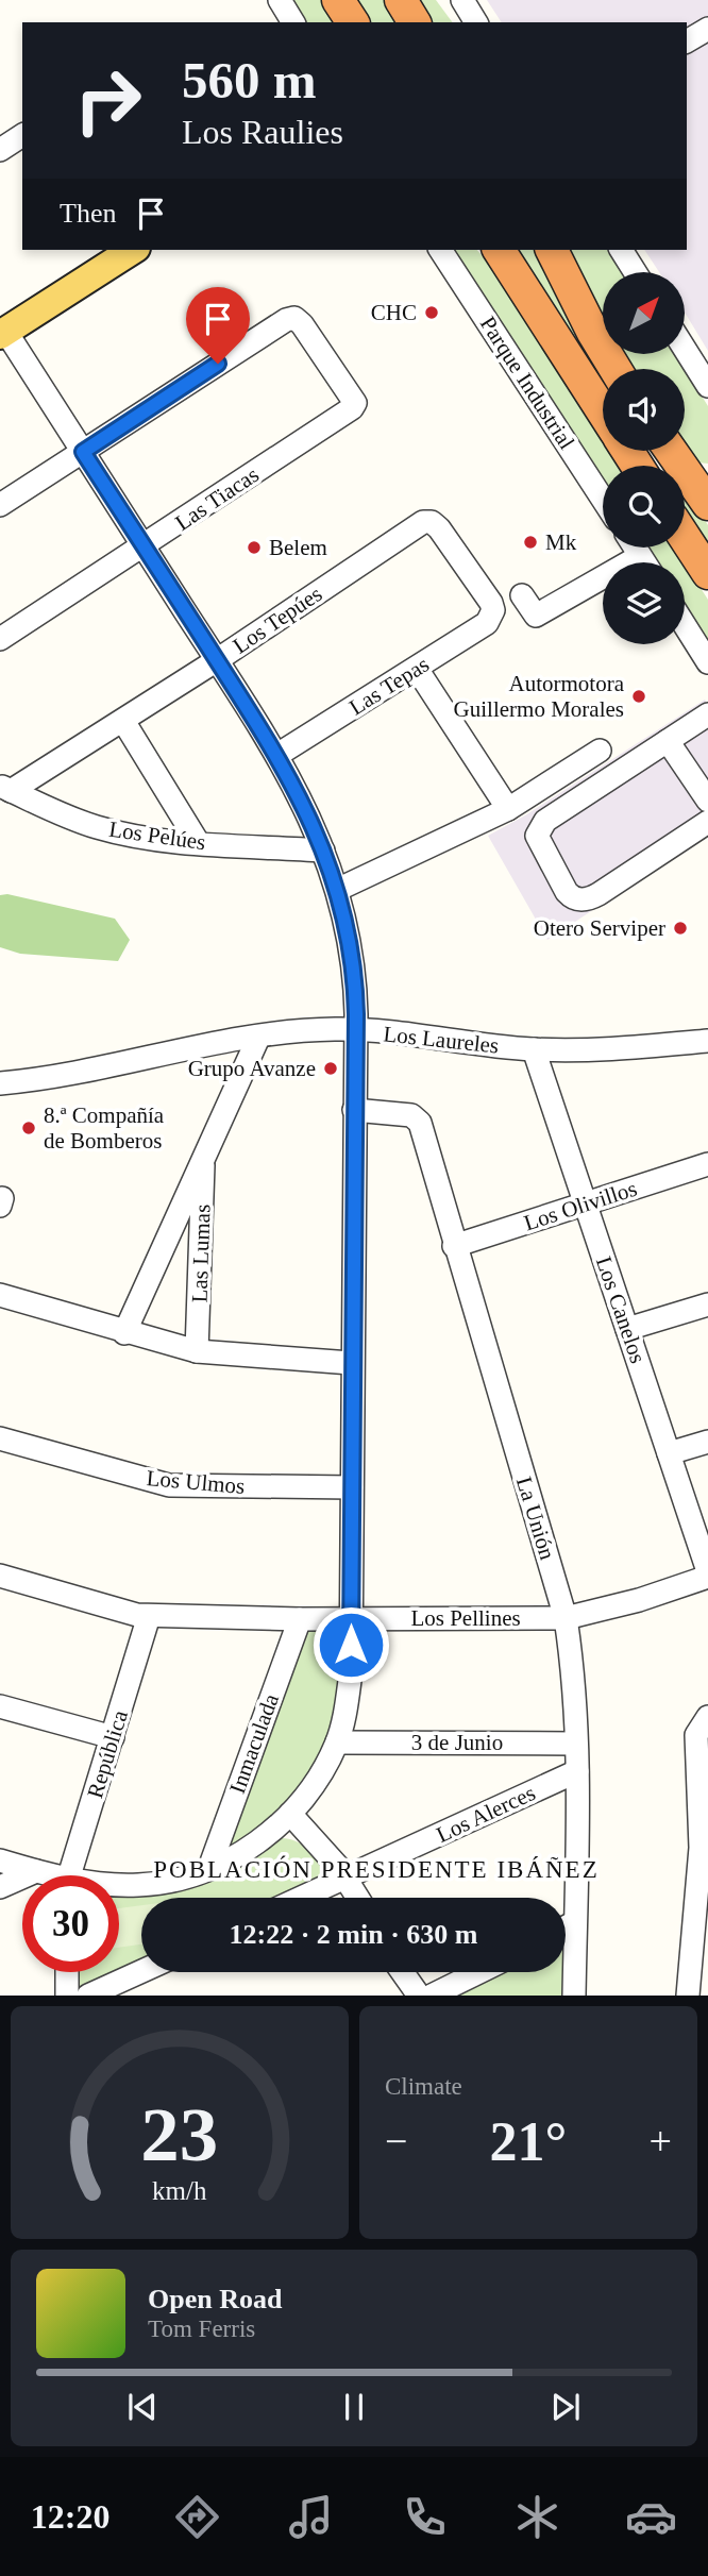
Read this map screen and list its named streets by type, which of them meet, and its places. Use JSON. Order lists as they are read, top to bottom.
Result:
{
  "streets": {
    "street": [
      "Parque Industrial",
      "Las Tiacas",
      "Los Tepúes",
      "Las Tepas",
      "Los Pelúes",
      "Los Laureles",
      "Los Olivillos",
      "Las Lumas",
      "Los Canelos",
      "Los Ulmos",
      "La Unión",
      "Los Pellines",
      "3 de Junio",
      "Inmaculada",
      "República",
      "Los Alerces"
    ]
  },
  "crossings": [
    ["Los Tepúes", "Las Tepas"],
    ["Los Tepúes", "Los Pelúes"],
    ["Los Laureles", "Las Lumas"],
    ["Los Laureles", "Los Canelos"],
    ["Los Olivillos", "Los Canelos"],
    ["Los Olivillos", "La Unión"],
    ["Los Canelos", "Los Pellines"],
    ["La Unión", "Los Pellines"],
    ["La Unión", "3 de Junio"],
    ["La Unión", "Los Alerces"],
    ["Los Pellines", "Inmaculada"],
    ["Los Pellines", "República"]
  ],
  "districts": ["POBLACIÓN PRESIDENTE IBÁÑEZ"],
  "places": [
    "CHC",
    "Mk",
    "Belem",
    "Autormotora Guillermo Morales",
    "Otero Serviper",
    "Grupo Avanze",
    "8.ª Compañía de Bomberos"
  ],
  "north": "top right",
  "page": {
    "turn": ["560 m", "Los Raulies"],
    "then": "Then",
    "limit": "30",
    "trip": "12:22 · 2 min · 630 m",
    "tile": "Climate",
    "heat": ["−", "21°", "+"],
    "song": ["Open Road", "Tom Ferris"],
    "tabs": "12:20",
    "gauge": ["23", "km/h"]
  }
}
